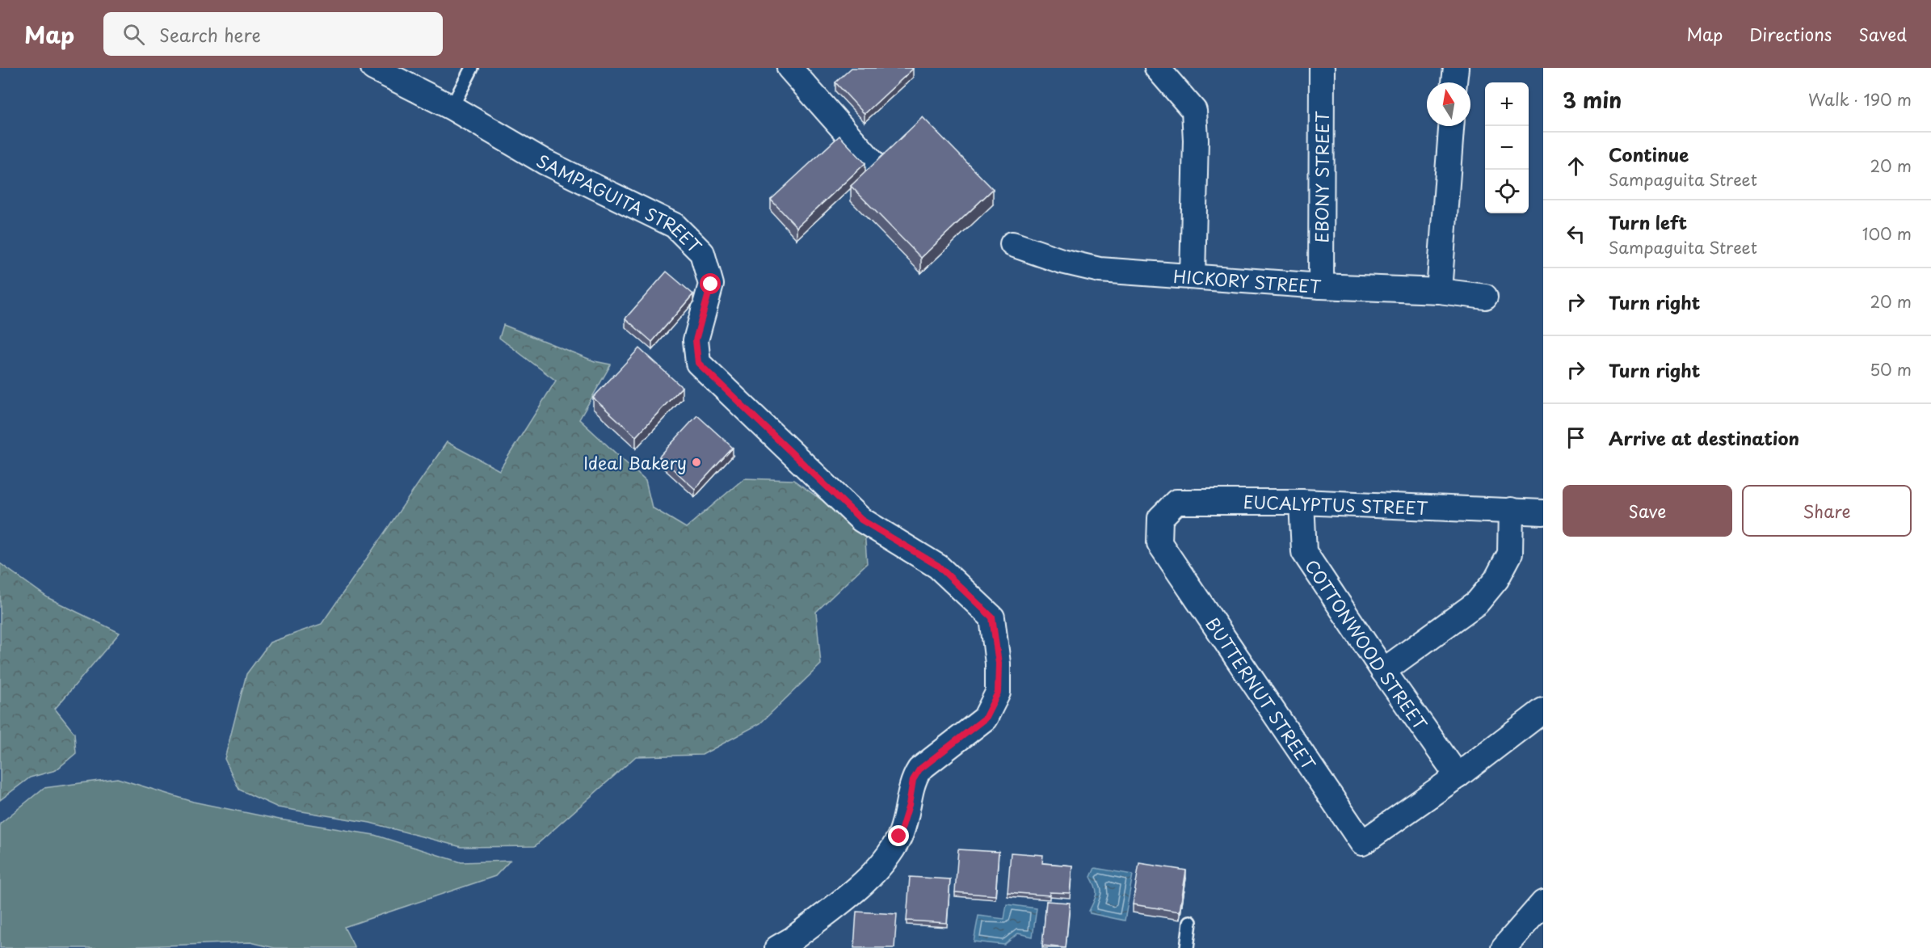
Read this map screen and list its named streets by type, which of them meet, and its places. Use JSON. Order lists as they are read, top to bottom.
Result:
{
  "streets": {
    "street": [
      "EBONY STREET",
      "SAMPAGUITA STREET",
      "HICKORY STREET",
      "EUCALYPTUS STREET",
      "COTTONWOOD STREET",
      "BUTTERNUT STREET"
    ]
  },
  "crossings": [
    ["EBONY STREET", "HICKORY STREET"],
    ["EUCALYPTUS STREET", "COTTONWOOD STREET"],
    ["EUCALYPTUS STREET", "BUTTERNUT STREET"],
    ["COTTONWOOD STREET", "BUTTERNUT STREET"]
  ],
  "places": ["Ideal Bakery"],
  "north": "top",
  "page": {
    "header": "Map",
    "search": "Search here",
    "nav": ["Map", "Directions", "Saved"],
    "heading": ["3 min", "Walk · 190 m"],
    "map_buttons": ["+", "−"],
    "list": [
      ["Continue", "Sampaguita Street", "20 m"],
      ["Turn left", "Sampaguita Street", "100 m"],
      ["Turn right", "20 m"],
      ["Turn right", "50 m"],
      "Arrive at destination"
    ],
    "buttons": ["Save", "Share"]
  }
}
